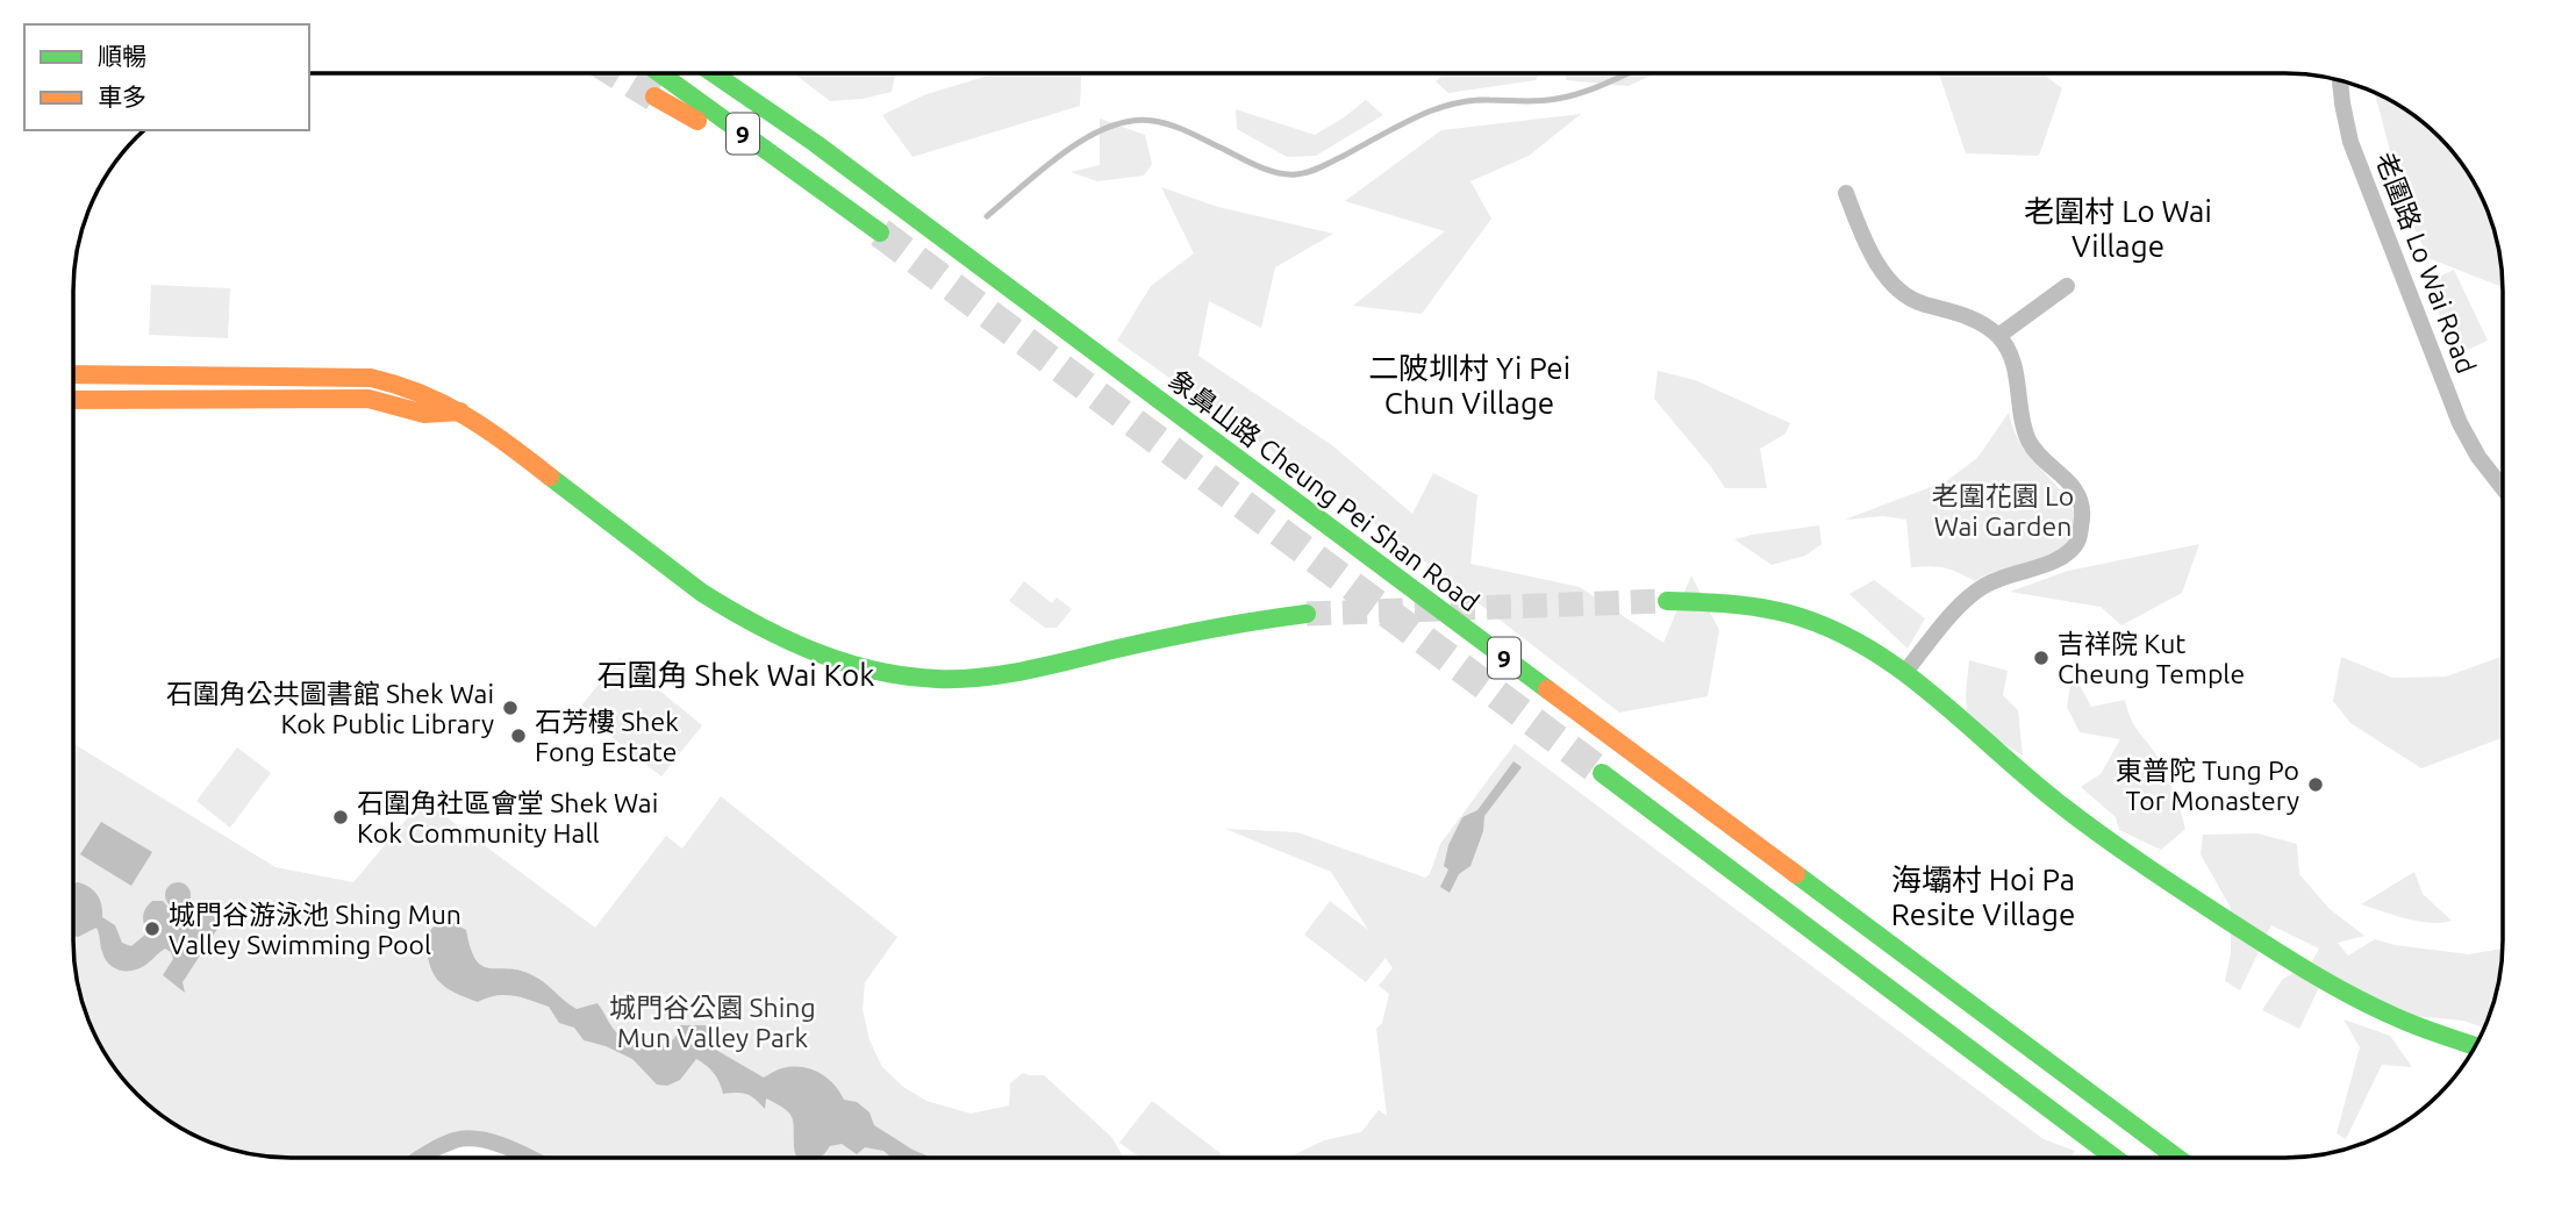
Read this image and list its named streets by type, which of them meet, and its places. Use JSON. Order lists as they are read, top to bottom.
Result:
{
  "streets": {
    "main road": ["9", "象鼻山路 Cheung Pei Shan Road"],
    "street": ["老圍路 Lo Wai Road"]
  },
  "districts": [
    "老圍村 Lo Wai Village",
    "二陂圳村 Yi Pei Chun Village",
    "石圍角 Shek Wai Kok",
    "海壩村 Hoi Pa Resite Village"
  ],
  "parks": ["老圍花園 Lo Wai Garden", "城門谷公園 Shing Mun Valley Park"],
  "places": [
    "吉祥院 Kut Cheung Temple",
    "石圍角公共圖書館 Shek Wai Kok Public Library",
    "石芳樓 Shek Fong Estate",
    "東普陀 Tung Po Tor Monastery",
    "石圍角社區會堂 Shek Wai Kok Community Hall",
    "城門谷游泳池 Shing Mun Valley Swimming Pool"
  ],
  "legend": ["順暢", "車多"]
}
